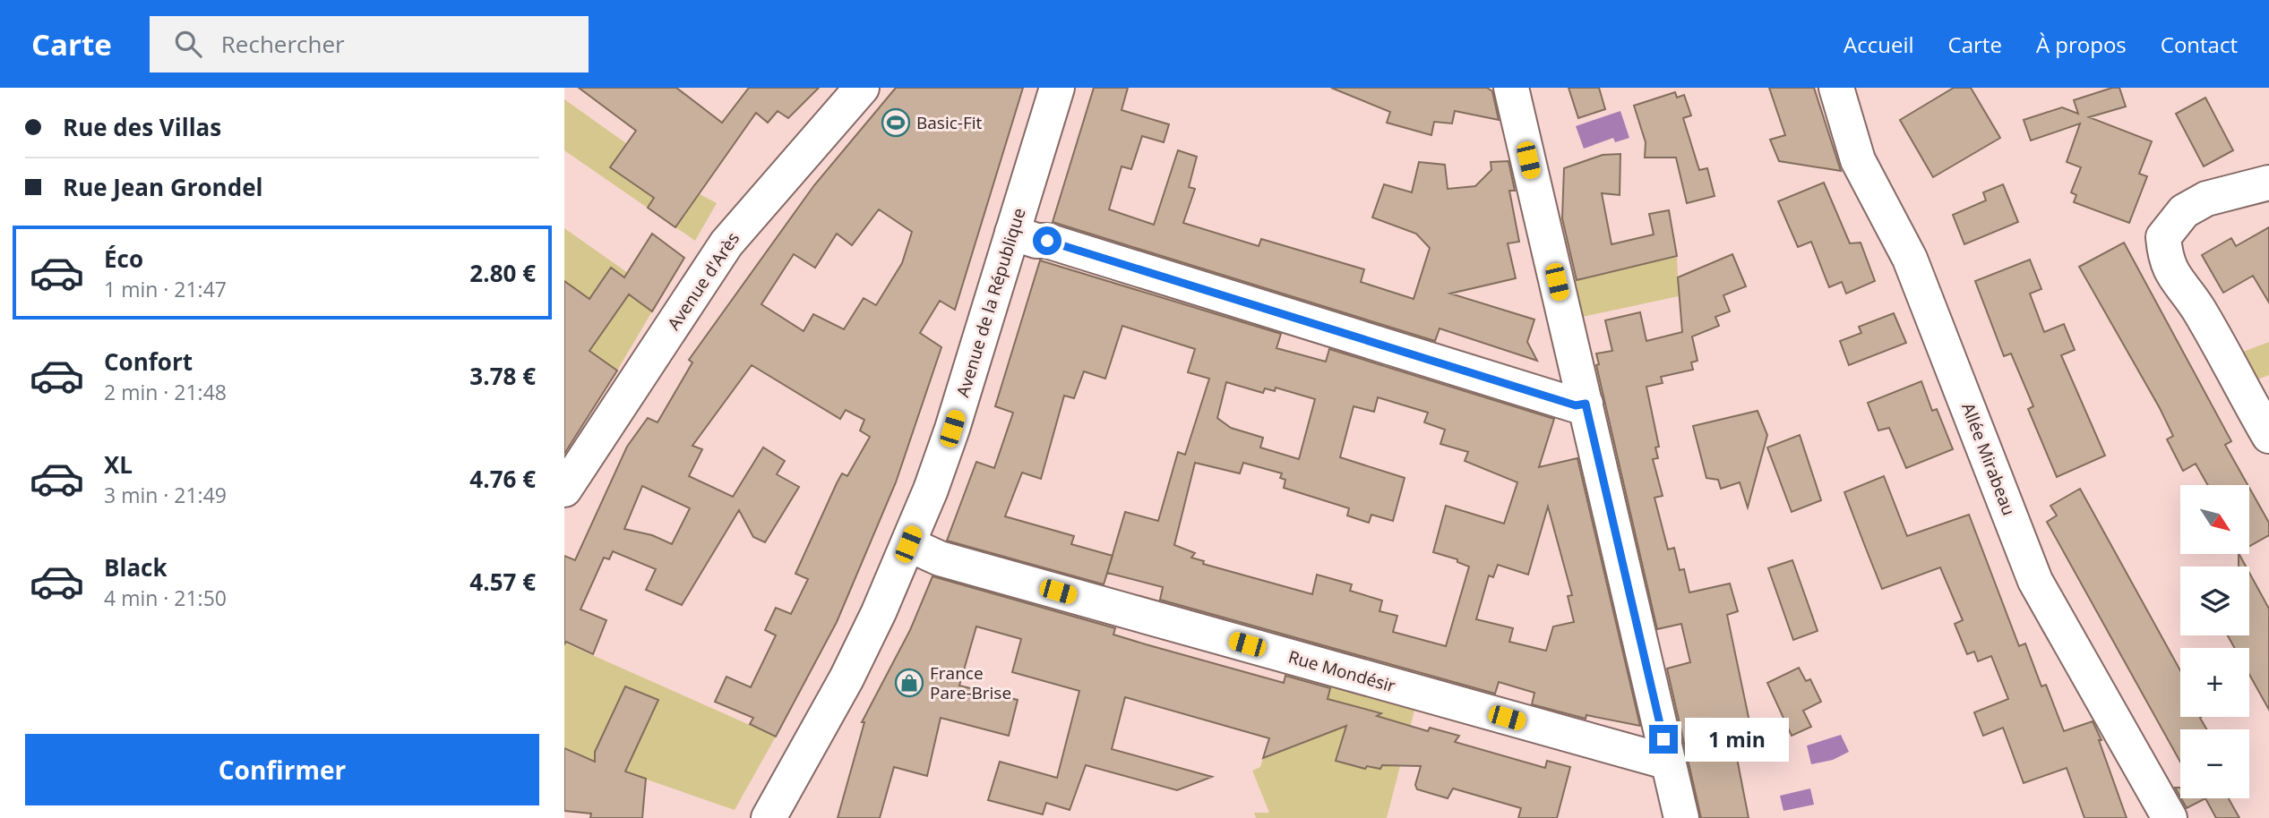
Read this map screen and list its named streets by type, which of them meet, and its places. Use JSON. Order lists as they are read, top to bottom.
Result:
{
  "streets": {
    "street": [
      "Avenue d'Arès",
      "Avenue de la République",
      "Allée Mirabeau",
      "Rue Mondésir"
    ]
  },
  "crossings": [
    ["Avenue de la République", "Rue Mondésir"]
  ],
  "places": {
    "sports": ["Basic-Fit"],
    "shop": ["France Pare-Brise"]
  },
  "north": "bottom right",
  "page": {
    "header": "Carte",
    "search": "Rechercher",
    "nav": [
      "Accueil",
      "Carte",
      "À propos",
      "Contact"
    ],
    "banner": ["Rue des Villas", "Rue Jean Grondel"],
    "list": [
      {
        "name": "Éco",
        "note": "1 min · 21:47",
        "value": "2.80 €"
      },
      {
        "name": "Confort",
        "note": "2 min · 21:48",
        "value": "3.78 €"
      },
      {
        "name": "XL",
        "note": "3 min · 21:49",
        "value": "4.76 €"
      },
      {
        "name": "Black",
        "note": "4 min · 21:50",
        "value": "4.57 €"
      }
    ],
    "map_buttons": ["+", "−"],
    "bubble": "1 min",
    "buttons": "Confirmer"
  }
}
